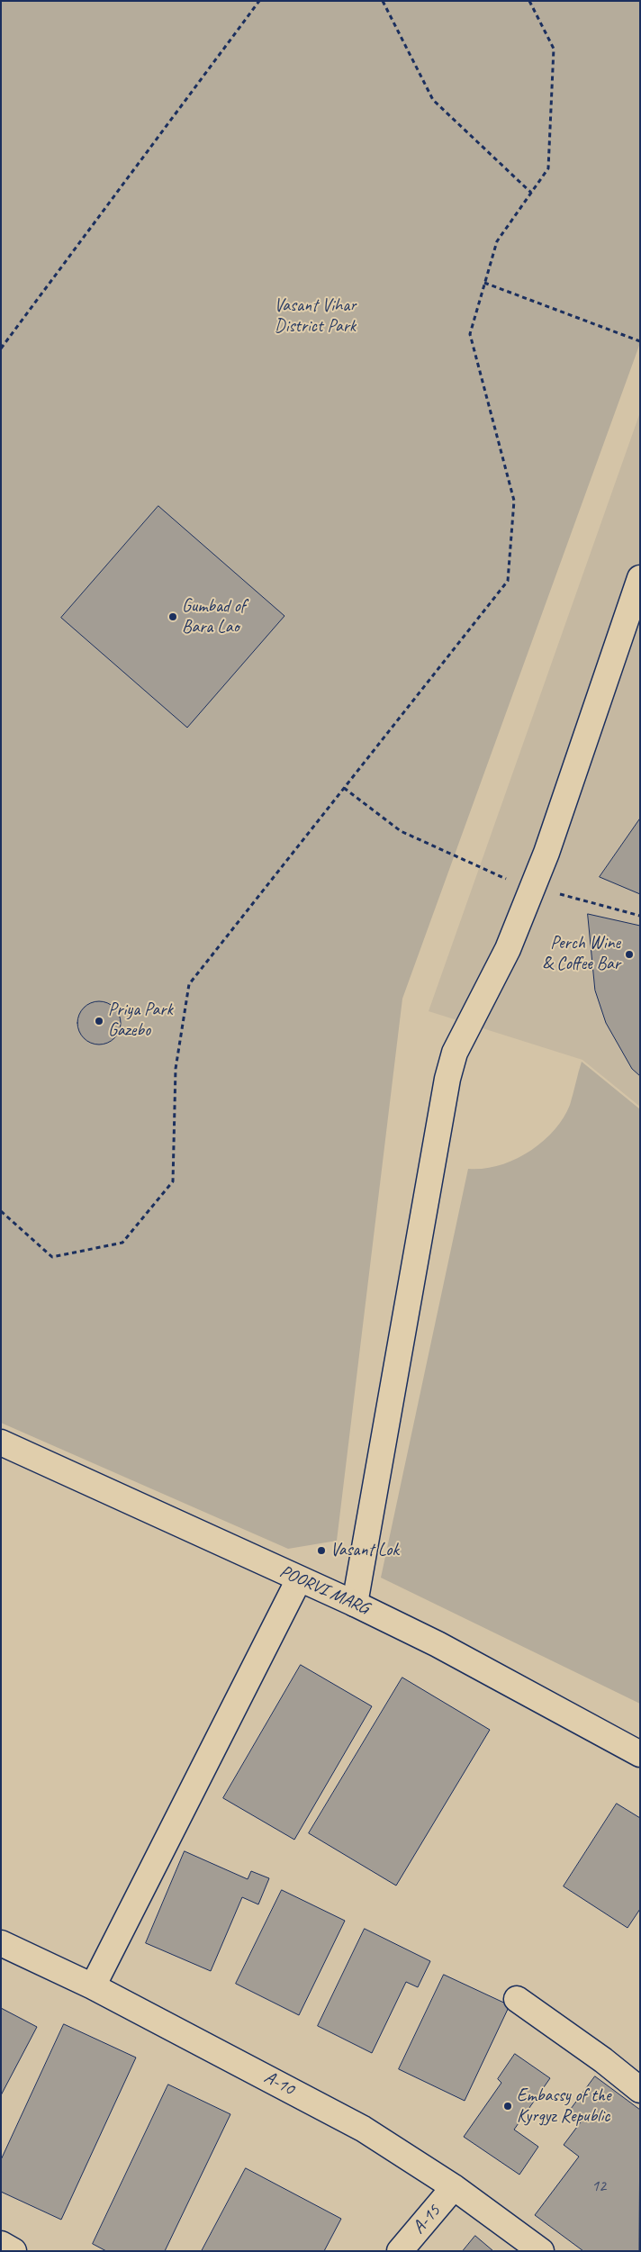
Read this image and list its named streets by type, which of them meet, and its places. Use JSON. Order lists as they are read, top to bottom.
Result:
{
  "streets": {
    "street": ["POORVI MARG", "A-10", "A-15"]
  },
  "crossings": [
    ["A-10", "A-15"]
  ],
  "parks": ["Vasant Vihar District Park"],
  "places": [
    "Gumbad of Bara Lao",
    "Perch Wine & Coffee Bar",
    "Priya Park Gazebo",
    "Vasant Lok",
    "Embassy of the Kyrgyz Republic"
  ],
  "house_numbers": ["12"]
}
